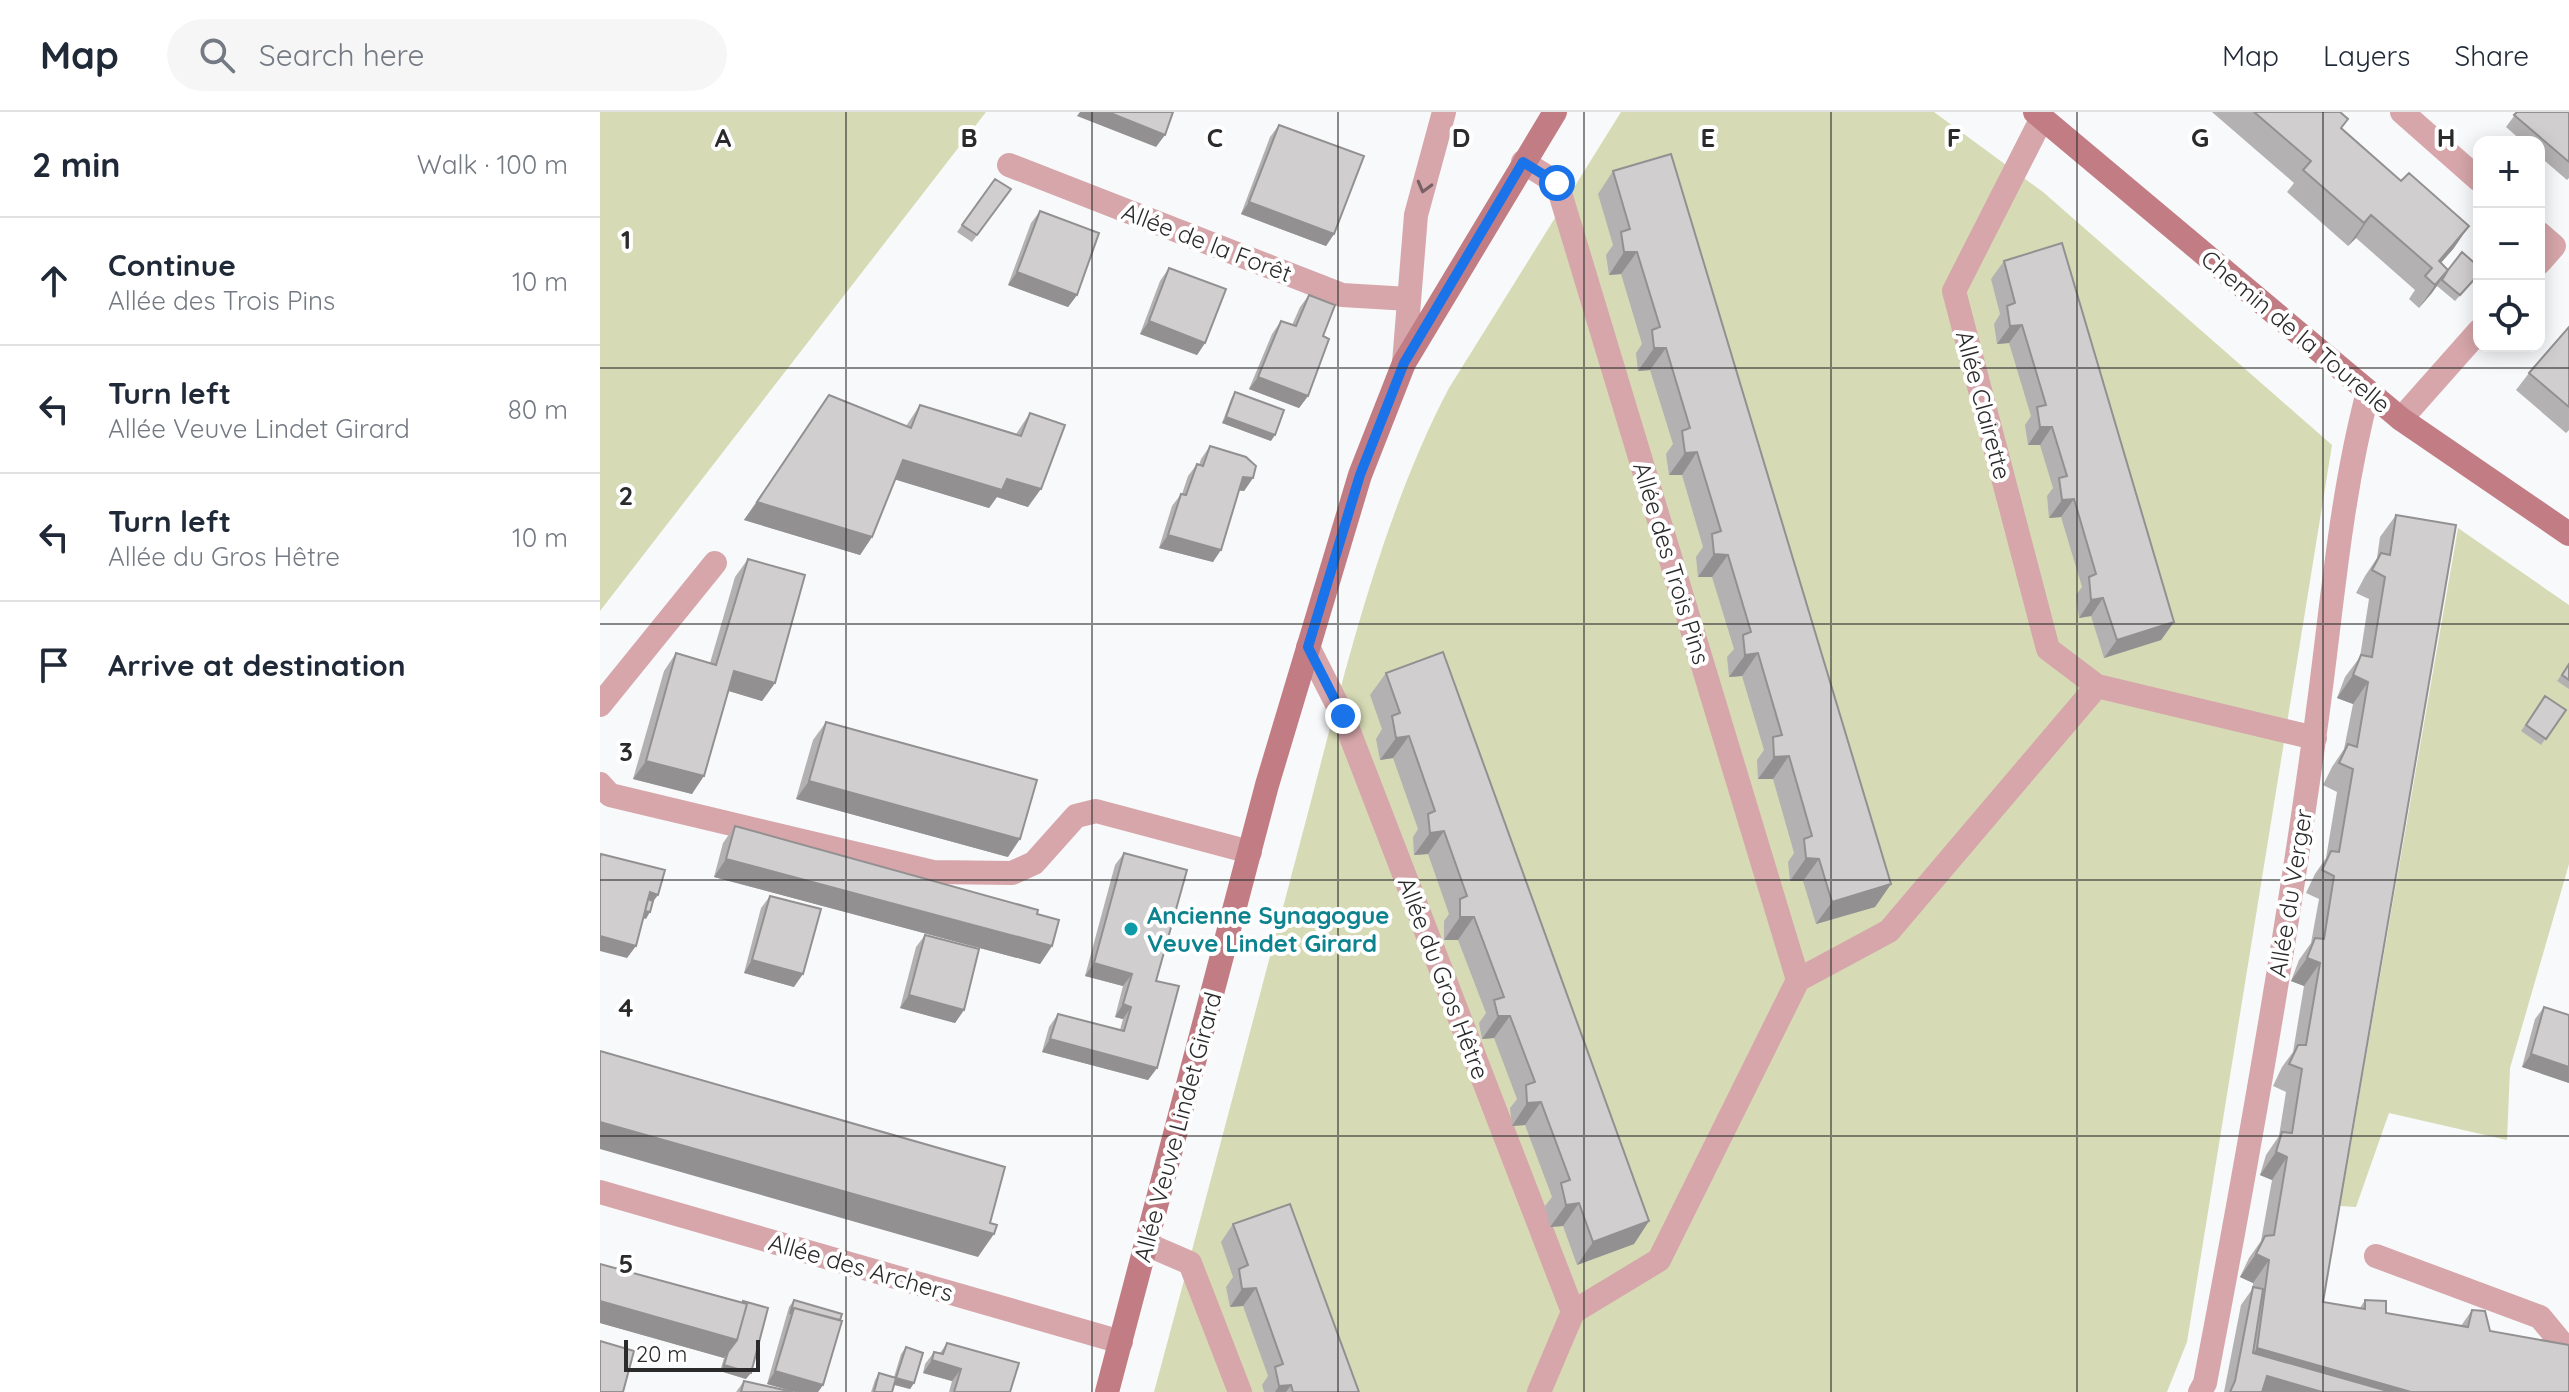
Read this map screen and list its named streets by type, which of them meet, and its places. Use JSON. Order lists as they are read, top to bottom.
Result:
{
  "streets": {
    "street": [
      "Allée de la Forêt",
      "Chemin de la Tourelle",
      "Allée Clairette",
      "Allée des Trois Pins",
      "Allée du Verger",
      "Allée du Gros Hêtre",
      "Allée Veuve Lindet Girard",
      "Allée des Archers"
    ]
  },
  "crossings": [
    ["Chemin de la Tourelle", "Allée Clairette"],
    ["Chemin de la Tourelle", "Allée du Verger"],
    ["Allée des Trois Pins", "Allée Veuve Lindet Girard"],
    ["Allée du Gros Hêtre", "Allée Veuve Lindet Girard"],
    ["Allée Veuve Lindet Girard", "Allée des Archers"]
  ],
  "places": ["Ancienne Synagogue Veuve Lindet Girard"],
  "scale_bar": "20 m",
  "page": {
    "header": "Map",
    "search": "Search here",
    "nav": ["Map", "Layers", "Share"],
    "heading": ["2 min", "Walk · 100 m"],
    "map_buttons": ["+", "−"],
    "list": [
      ["Continue", "Allée des Trois Pins", "10 m"],
      ["Turn left", "Allée Veuve Lindet Girard", "80 m"],
      ["Turn left", "Allée du Gros Hêtre", "10 m"],
      "Arrive at destination"
    ],
    "scale": "20 m"
  },
  "grid": {
    "columns": [
      "A",
      "B",
      "C",
      "D",
      "E",
      "F",
      "G",
      "H"
    ],
    "rows": [
      "1",
      "2",
      "3",
      "4",
      "5"
    ]
  }
}
